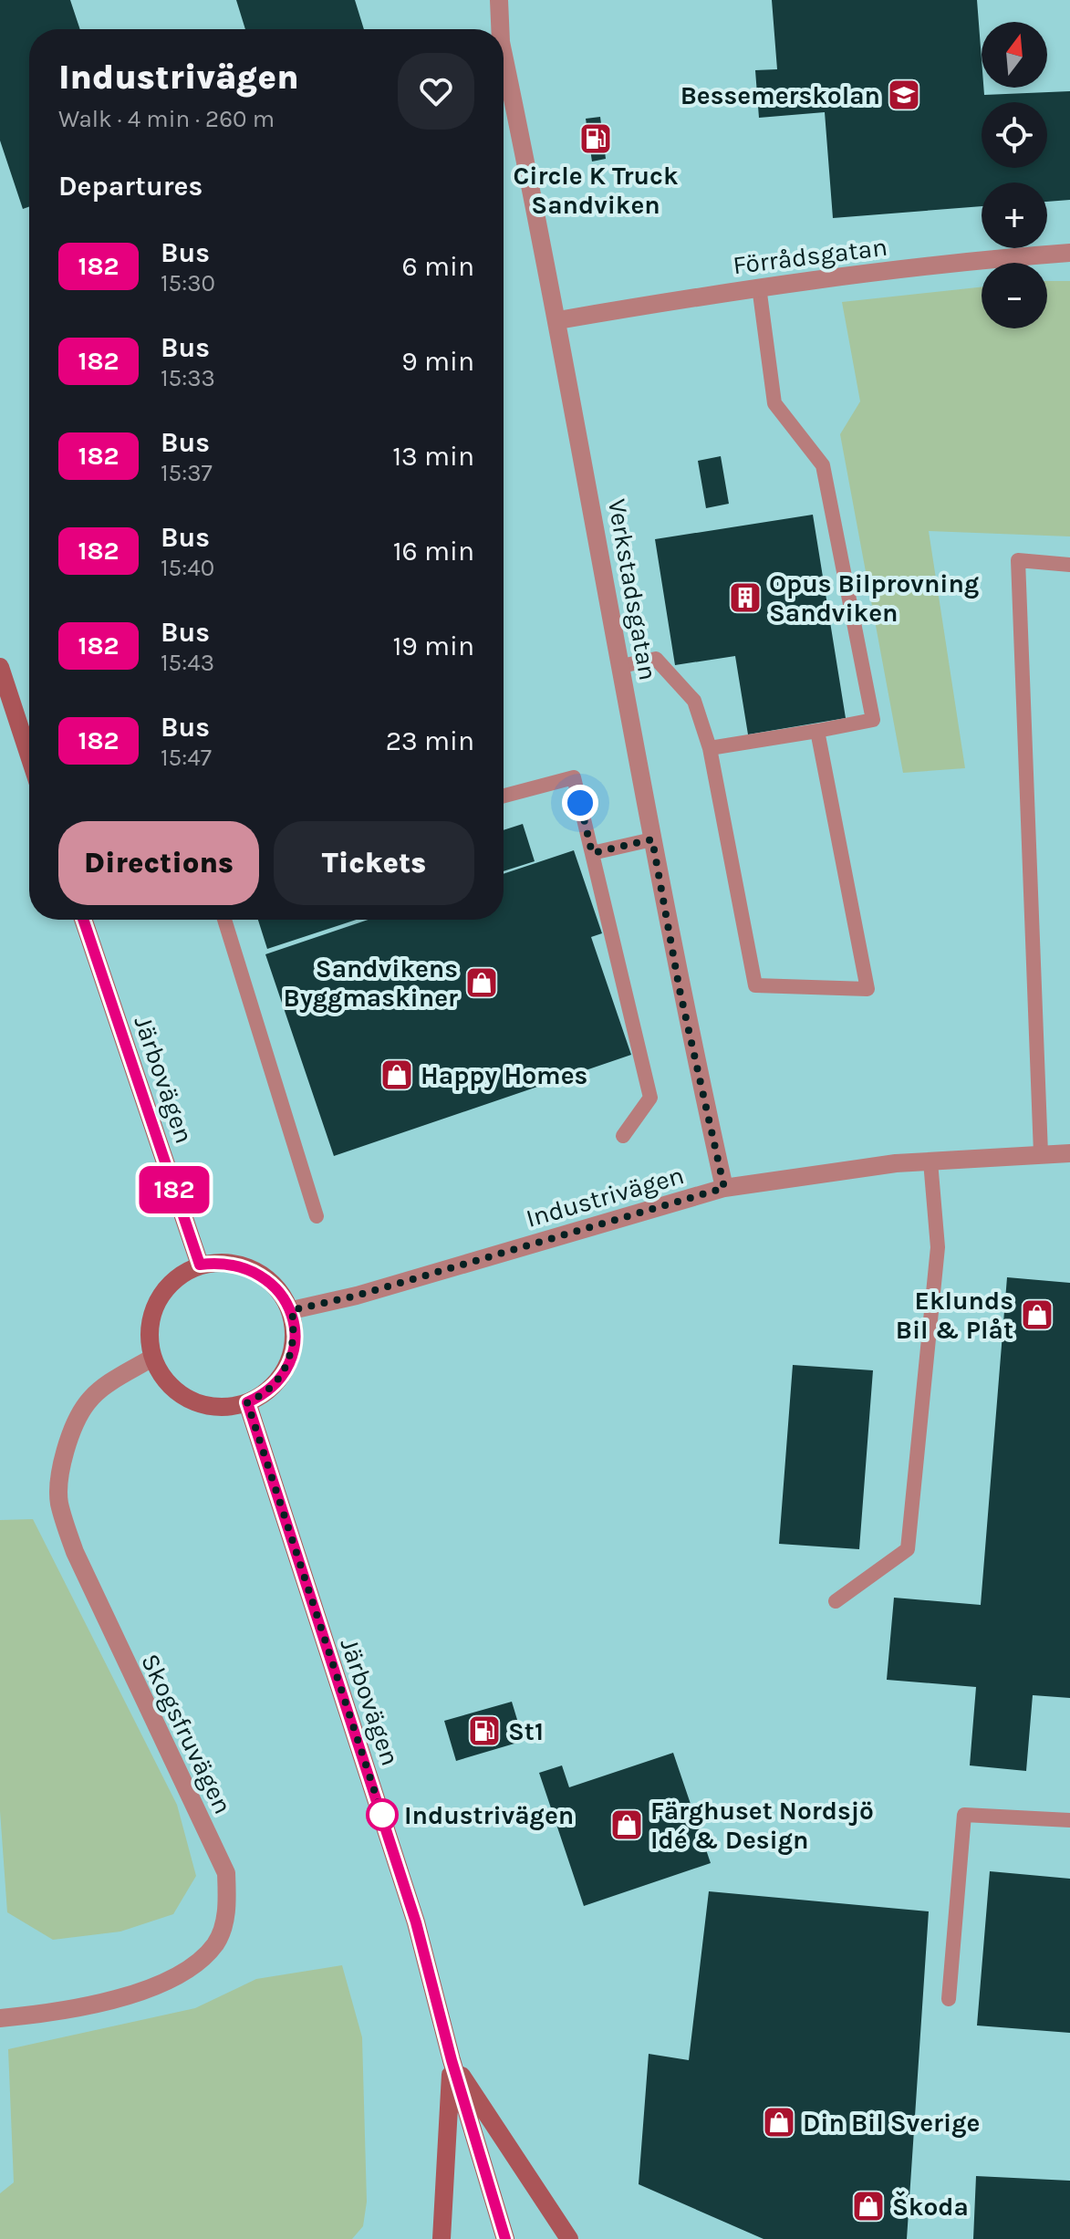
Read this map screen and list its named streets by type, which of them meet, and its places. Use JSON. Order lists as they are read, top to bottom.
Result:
{
  "streets": {
    "main road": ["Järbovägen"],
    "street": [
      "Förrådsgatan",
      "Verkstadsgatan",
      "Industrivägen",
      "Skogsfruvägen"
    ]
  },
  "crossings": [
    ["Förrådsgatan", "Verkstadsgatan"],
    ["Verkstadsgatan", "Industrivägen"],
    ["Järbovägen", "Industrivägen"],
    ["Järbovägen", "Skogsfruvägen"],
    ["Industrivägen", "Skogsfruvägen"]
  ],
  "places": {
    "school or university": ["Bessemerskolan"],
    "fuel station": ["Circle K Truck Sandviken", "St1"],
    "building": ["Opus Bilprovning Sandviken"],
    "shop": [
      "Sandvikens Byggmaskiner",
      "Happy Homes",
      "Eklunds Bil & Plåt",
      "Färghuset Nordsjö Idé & Design",
      "Din Bil Sverige",
      "Škoda"
    ],
    "other": ["Industrivägen"]
  },
  "lines": ["bus line 182"],
  "north": "top",
  "page": {
    "on_map": "182",
    "map_buttons": ["+", "−"],
    "heading": [
      ["Industrivägen", "Walk · 4 min · 260 m"],
      "Departures"
    ],
    "list": [
      {
        "mark": "182",
        "name": "Bus",
        "note": "15:30",
        "value": "6 min"
      },
      {
        "mark": "182",
        "name": "Bus",
        "note": "15:33",
        "value": "9 min"
      },
      {
        "mark": "182",
        "name": "Bus",
        "note": "15:37",
        "value": "13 min"
      },
      {
        "mark": "182",
        "name": "Bus",
        "note": "15:40",
        "value": "16 min"
      },
      {
        "mark": "182",
        "name": "Bus",
        "note": "15:43",
        "value": "19 min"
      },
      {
        "mark": "182",
        "name": "Bus",
        "note": "15:47",
        "value": "23 min"
      }
    ],
    "buttons": ["Directions", "Tickets"]
  }
}
